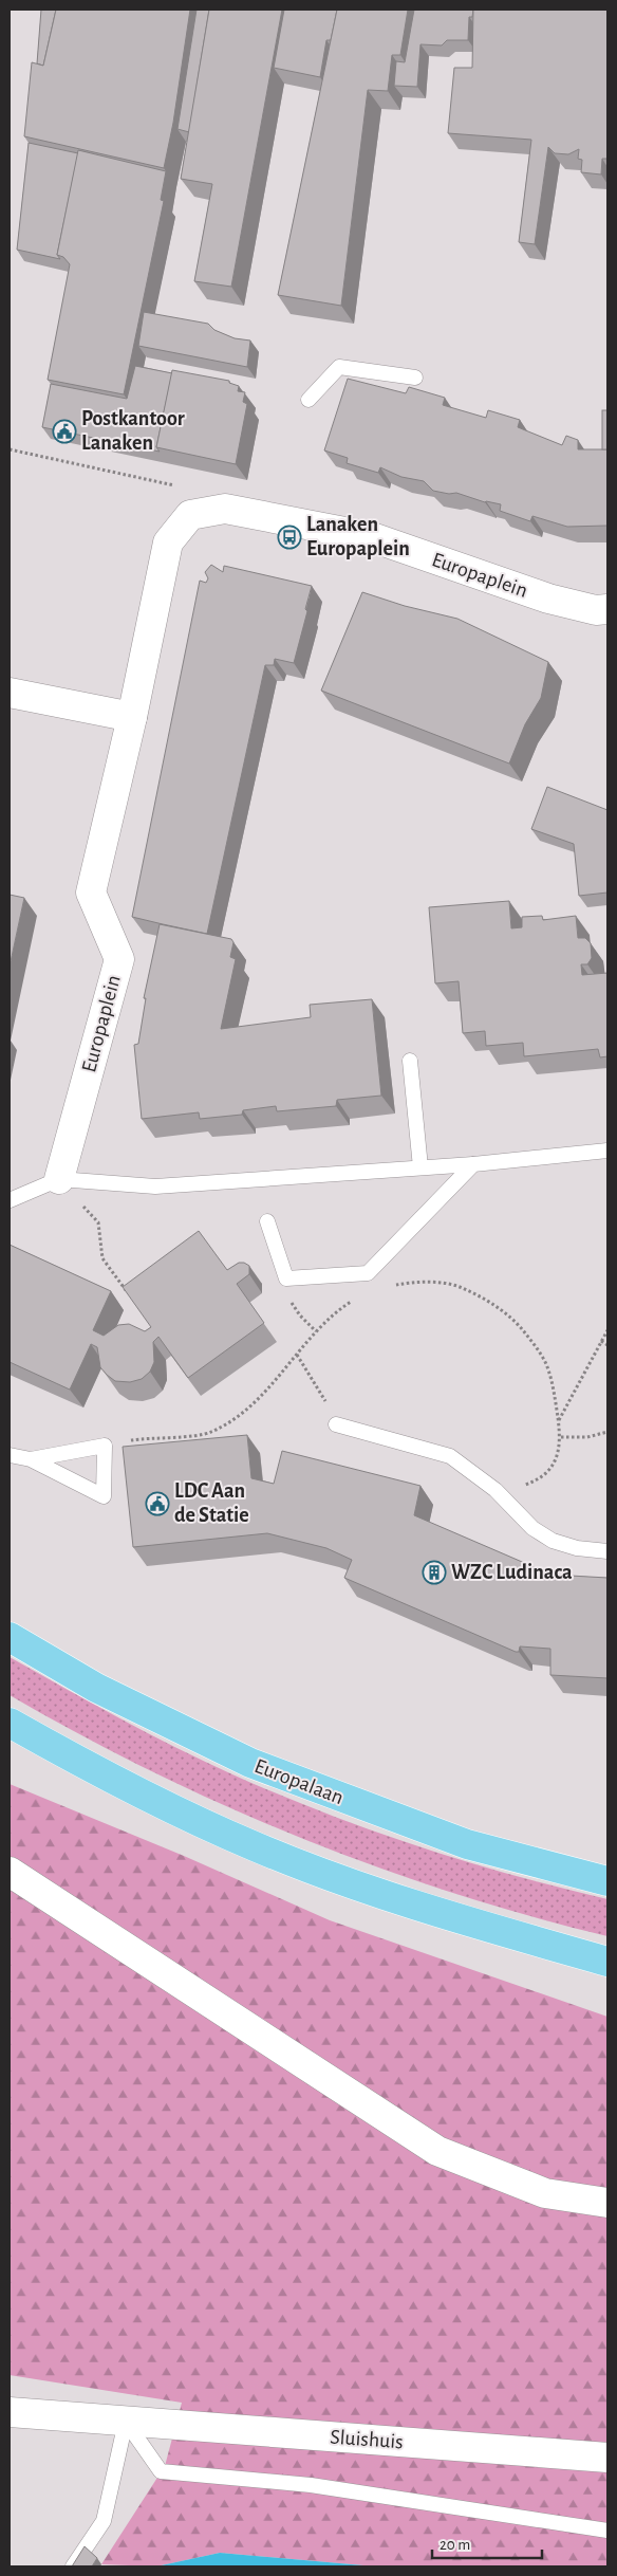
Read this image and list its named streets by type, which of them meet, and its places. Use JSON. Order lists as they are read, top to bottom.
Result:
{
  "streets": {
    "main road": ["Europalaan"],
    "street": ["Europaplein", "Sluishuis"]
  },
  "places": {
    "public building": ["Postkantoor Lanaken", "LDC Aan de Statie"],
    "bus stop": ["Lanaken Europaplein"],
    "building": ["WZC Ludinaca"]
  },
  "scale_bar": "20 m"
}
